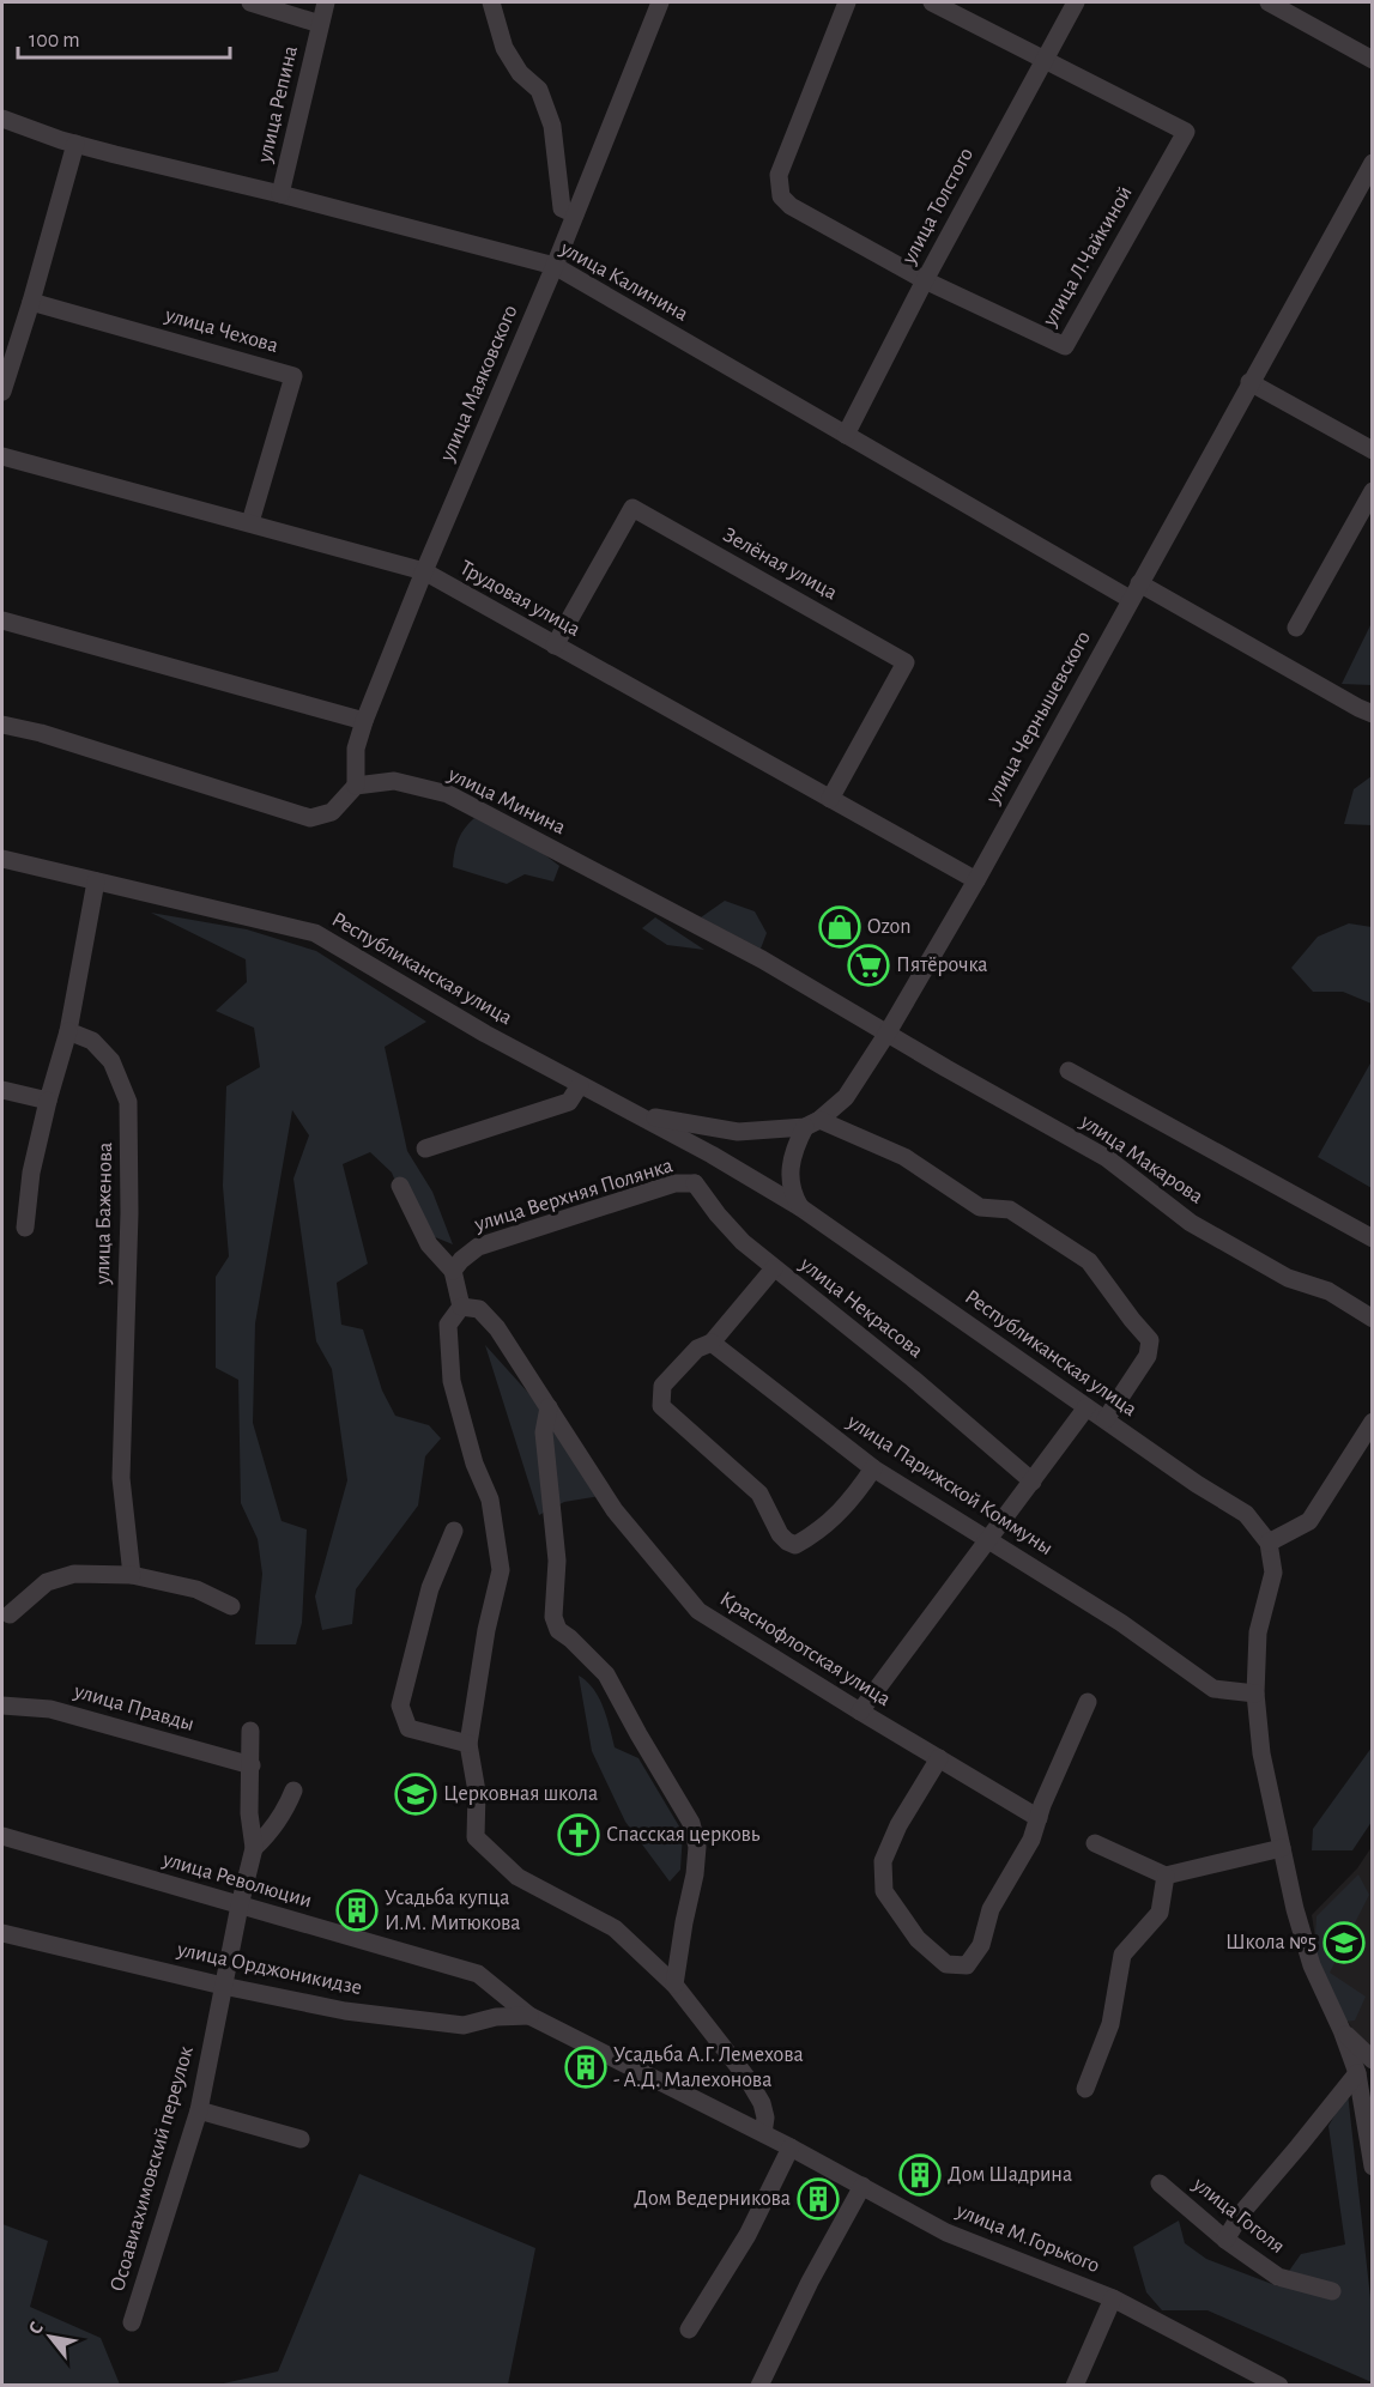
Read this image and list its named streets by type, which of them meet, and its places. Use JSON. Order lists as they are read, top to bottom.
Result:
{
  "streets": {
    "street": [
      "улица Репина",
      "улица Толстого",
      "улица Л.Чайкиной",
      "улица Калинина",
      "улица Чехова",
      "улица Маяковского",
      "Зелёная улица",
      "Трудовая улица",
      "улица Чернышевского",
      "улица Минина",
      "Республиканская улица",
      "улица Макарова",
      "улица Верхняя Полянка",
      "улица Баженова",
      "улица Некрасова",
      "улица Парижской Коммуны",
      "Краснофлотская улица",
      "улица Правды",
      "улица Революции",
      "улица Орджоникидзе",
      "Осоавиахимовский переулок",
      "улица Гоголя",
      "улица М.Горького"
    ]
  },
  "crossings": [
    ["улица Репина", "улица Калинина"],
    ["улица Толстого", "улица Л.Чайкиной"],
    ["улица Толстого", "улица Калинина"],
    ["улица Калинина", "улица Маяковского"],
    ["улица Калинина", "улица Чернышевского"],
    ["улица Чехова", "Трудовая улица"],
    ["улица Маяковского", "Трудовая улица"],
    ["улица Маяковского", "улица Минина"],
    ["Зелёная улица", "Трудовая улица"],
    ["Трудовая улица", "улица Чернышевского"],
    ["улица Чернышевского", "улица Минина"],
    ["улица Чернышевского", "улица Макарова"],
    ["улица Минина", "улица Макарова"],
    ["улица Верхняя Полянка", "улица Некрасова"],
    ["улица Правды", "Осоавиахимовский переулок"],
    ["улица Революции", "улица Орджоникидзе"],
    ["улица Революции", "Осоавиахимовский переулок"],
    ["улица Революции", "улица М.Горького"],
    ["улица Орджоникидзе", "Осоавиахимовский переулок"],
    ["улица Орджоникидзе", "улица М.Горького"]
  ],
  "places": {
    "shop": ["Ozon"],
    "supermarket": ["Пятёрочка"],
    "school or university": ["Церковная школа", "Школа №5"],
    "church": ["Спасская церковь"],
    "building": [
      "Усадьба купца И.М. Митюкова",
      "Усадьба А.Г. Лемехова - А.Д. Малехонова",
      "Дом Шадрина",
      "Дом Ведерникова"
    ]
  },
  "scale_bar": "100 m",
  "north": "top left"
}
